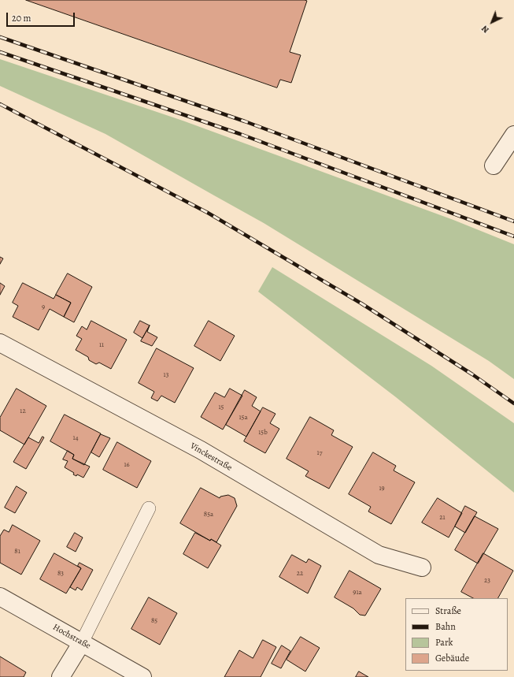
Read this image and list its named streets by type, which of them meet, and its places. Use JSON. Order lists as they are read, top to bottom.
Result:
{
  "streets": {
    "street": ["Vinckestraße", "Hochstraße"]
  },
  "house_numbers": [
    "9",
    "11",
    "13",
    "15",
    "12",
    "15a",
    "15b",
    "14",
    "17",
    "16",
    "19",
    "85a",
    "21",
    "81",
    "83",
    "22",
    "23",
    "91a",
    "85"
  ],
  "legend": [
    "Straße",
    "Bahn",
    "Park",
    "Gebäude"
  ],
  "scale_bar": "20 m",
  "north": "bottom left"
}
